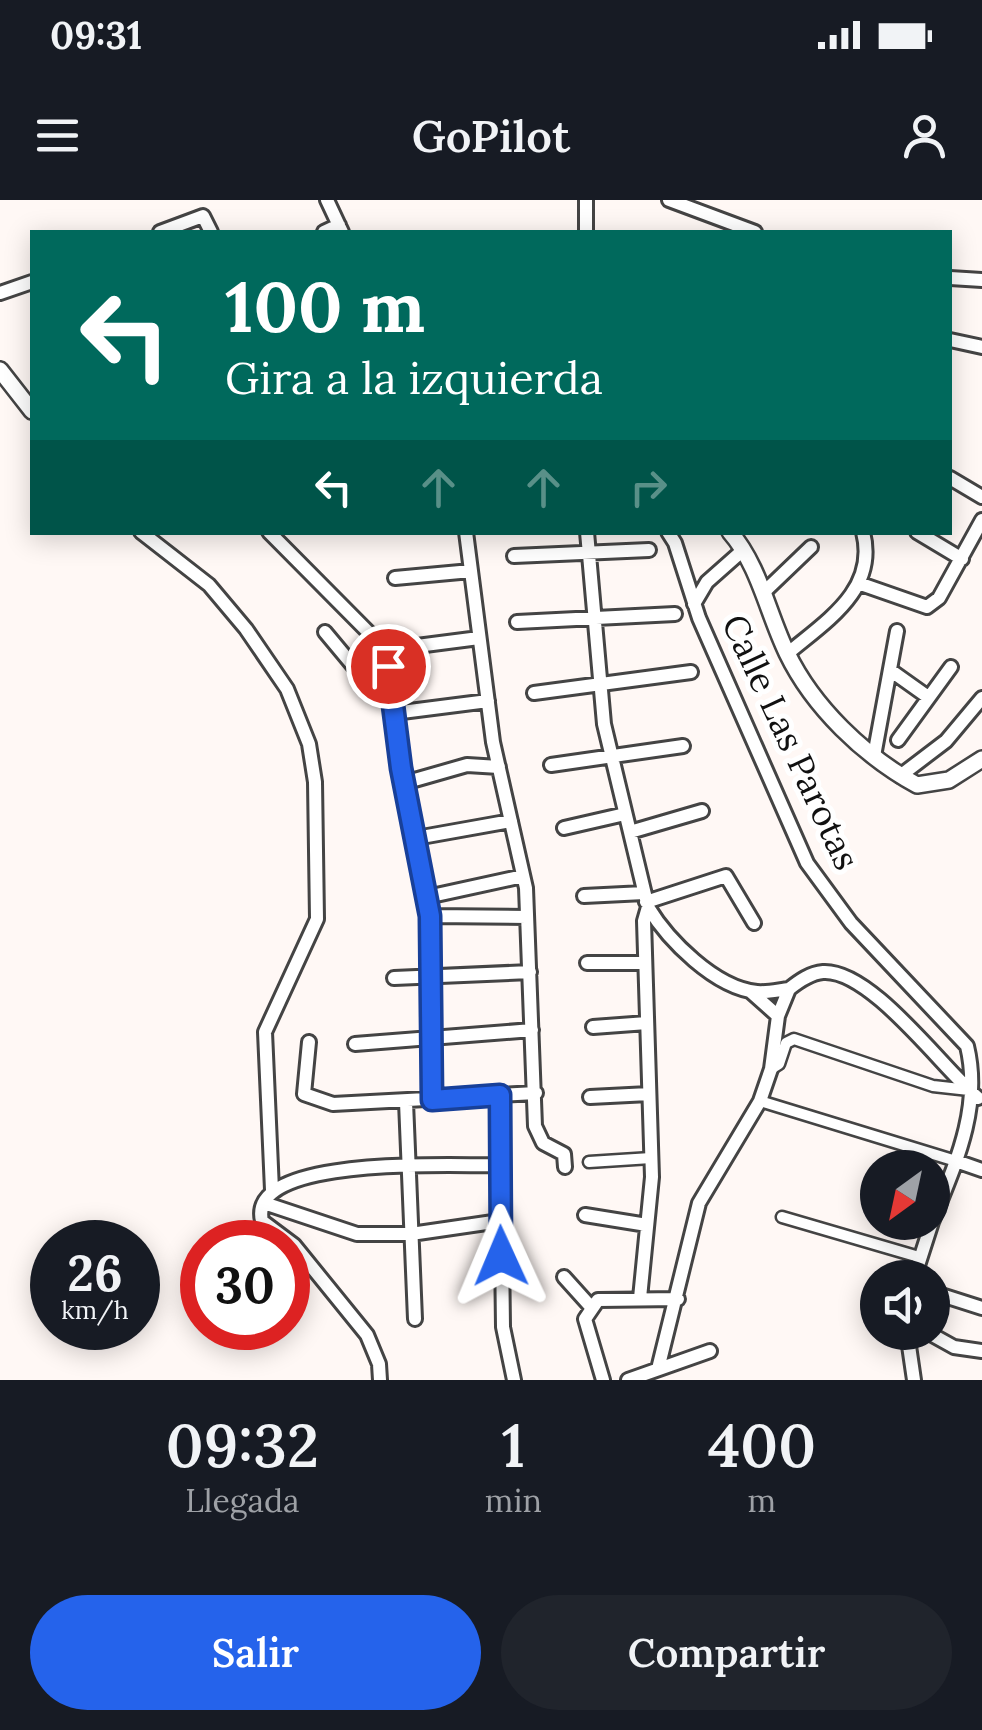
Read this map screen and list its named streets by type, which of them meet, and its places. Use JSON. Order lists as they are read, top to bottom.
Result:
{
  "streets": {
    "street": ["Calle Las Parotas"]
  },
  "north": "bottom left",
  "page": {
    "status": "09:31",
    "header": "GoPilot",
    "turn": ["100 m", "Gira a la izquierda"],
    "speed": "26 km/h",
    "limit": "30",
    "eta": [
      "09:32",
      "Llegada",
      "1",
      "min",
      "400",
      "m"
    ],
    "buttons": ["Salir", "Compartir"]
  }
}
